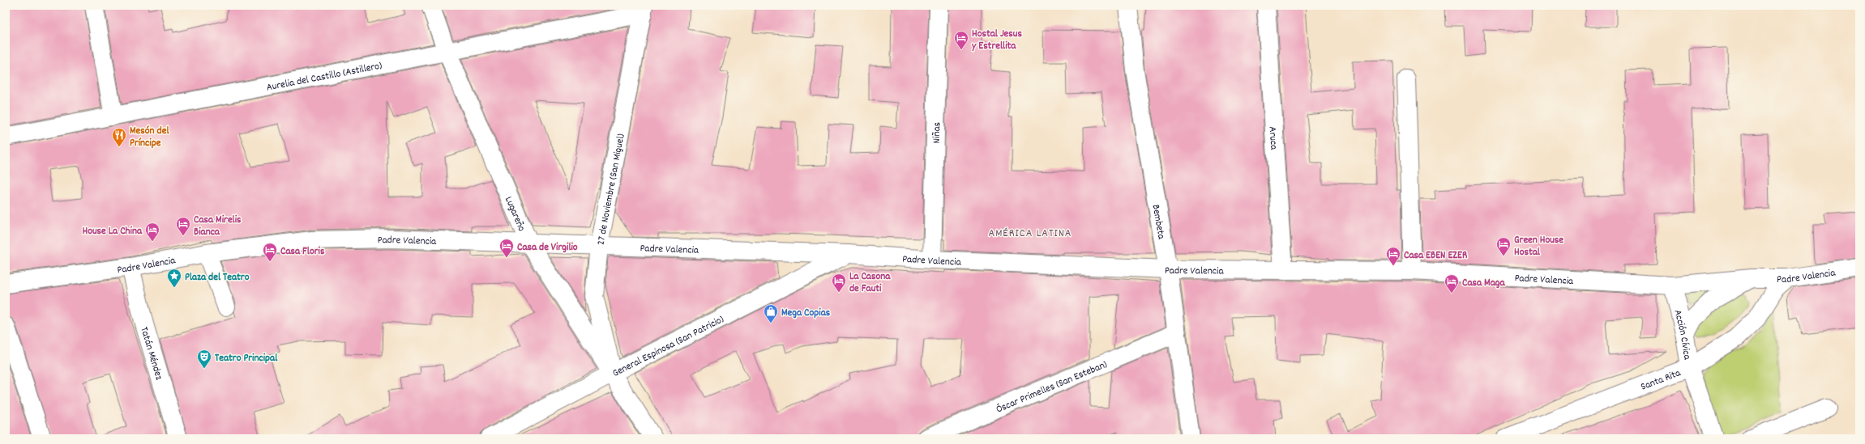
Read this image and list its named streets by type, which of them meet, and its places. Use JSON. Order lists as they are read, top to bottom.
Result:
{
  "streets": {
    "street": [
      "Aurelia del Castillo (Astillero)",
      "Niñas",
      "Aruca",
      "27 de Noviembre (San Miguel)",
      "Lugareño",
      "Bembeta",
      "Padre Valencia",
      "Acción Cívica",
      "General Espinosa (San Patricio)",
      "Tatán Méndez",
      "Santa Rita",
      "Óscar Primelles (San Esteban)"
    ]
  },
  "crossings": [
    ["Aurelia del Castillo (Astillero)", "27 de Noviembre (San Miguel)"],
    ["Aurelia del Castillo (Astillero)", "Lugareño"],
    ["Niñas", "Padre Valencia"],
    ["Aruca", "Padre Valencia"],
    ["27 de Noviembre (San Miguel)", "Lugareño"],
    ["27 de Noviembre (San Miguel)", "Padre Valencia"],
    ["27 de Noviembre (San Miguel)", "General Espinosa (San Patricio)"],
    ["Lugareño", "Padre Valencia"],
    ["Lugareño", "General Espinosa (San Patricio)"],
    ["Bembeta", "Padre Valencia"],
    ["Bembeta", "Óscar Primelles (San Esteban)"],
    ["Padre Valencia", "Acción Cívica"],
    ["Padre Valencia", "General Espinosa (San Patricio)"],
    ["Padre Valencia", "Tatán Méndez"],
    ["Padre Valencia", "Santa Rita"],
    ["Acción Cívica", "Santa Rita"]
  ],
  "districts": ["AMÉRICA LATINA"],
  "places": {
    "hotel": [
      "Hostal Jesus y Estrellita",
      "Casa Mirelis Bianca",
      "House La China",
      "Green House Hostal",
      "Casa de Virgilio",
      "Casa Floris",
      "Casa EBEN EZER",
      "La Casona de Fauti",
      "Casa Maga"
    ],
    "restaurant": ["Mesón del Príncipe"],
    "place": ["Plaza del Teatro"],
    "shop": ["Mega Copias"],
    "theatre": ["Teatro Principal"]
  }
}
